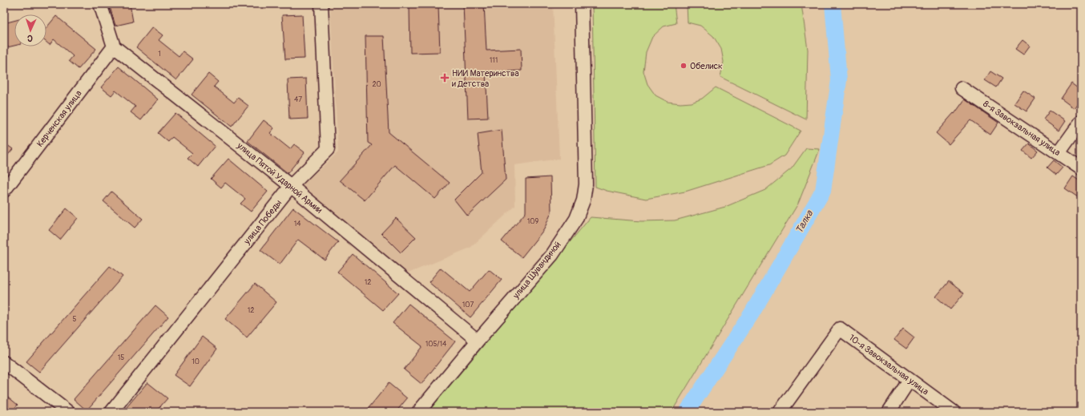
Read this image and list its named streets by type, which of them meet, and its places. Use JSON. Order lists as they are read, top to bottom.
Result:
{
  "streets": {
    "street": [
      "Керченская улица",
      "8-я Завокзальная улица",
      "улица Пятой Ударной Армии",
      "улица Победы",
      "улица Шувандиной",
      "10-я Завокзальная улица"
    ]
  },
  "crossings": [
    ["Керченская улица", "улица Пятой Ударной Армии"],
    ["улица Пятой Ударной Армии", "улица Победы"],
    ["улица Пятой Ударной Армии", "улица Шувандиной"]
  ],
  "water": ["Талка"],
  "places": {
    "other": ["Обелиск"],
    "health": ["НИИ Материнства и Детства"]
  },
  "house_numbers": [
    "1",
    "111",
    "20",
    "47",
    "109",
    "14",
    "12",
    "107",
    "12",
    "5",
    "105/14",
    "15",
    "10"
  ],
  "north": "bottom"
}
